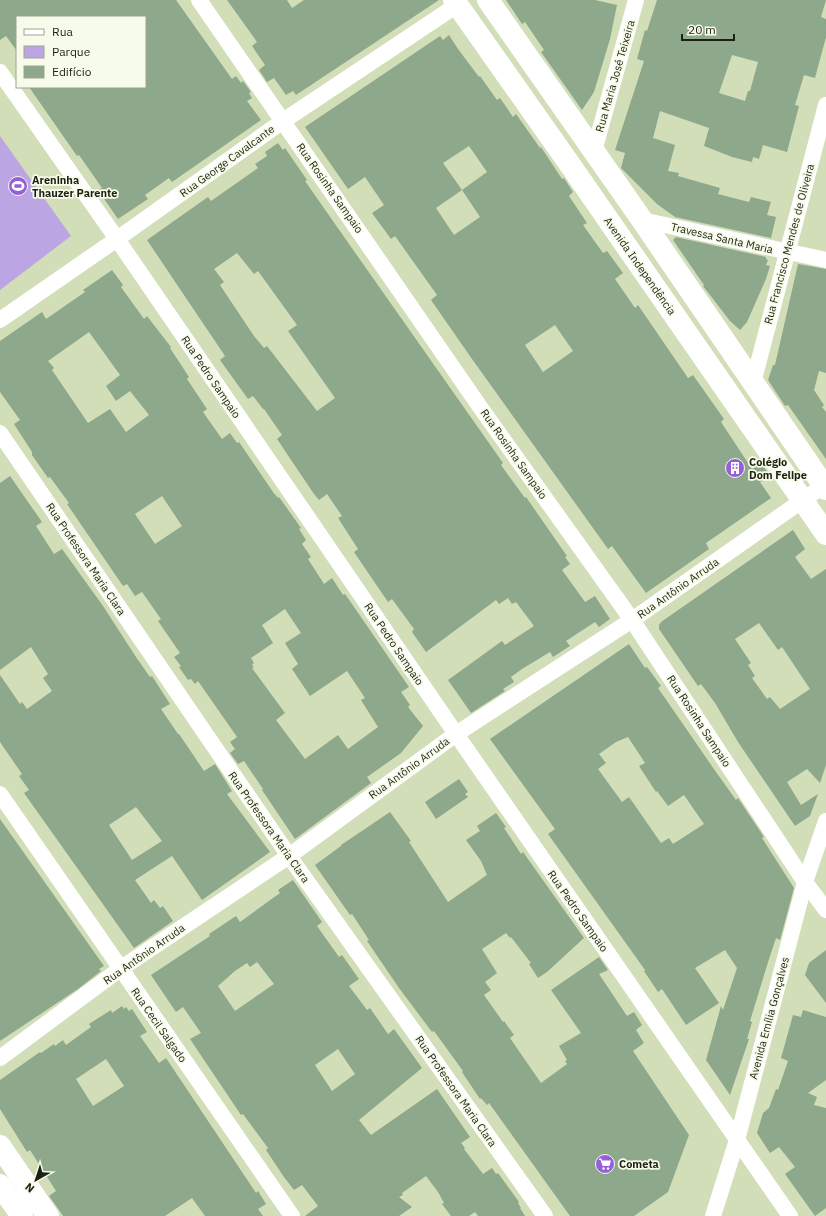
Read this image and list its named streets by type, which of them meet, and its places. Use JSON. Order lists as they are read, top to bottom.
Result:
{
  "streets": {
    "main road": ["Avenida Independência"],
    "street": [
      "Rua Maria José Teixeira",
      "Rua George Cavalcante",
      "Rua Rosinha Sampaio",
      "Travessa Santa Maria",
      "Rua Francisco Mendes de Oliveira",
      "Rua Pedro Sampaio",
      "Rua Professora Maria Clara",
      "Rua Antônio Arruda",
      "Avenida Emília Gonçalves",
      "Rua Cecil Salgado"
    ]
  },
  "crossings": [
    ["Rua George Cavalcante", "Rua Rosinha Sampaio"],
    ["Rua George Cavalcante", "Avenida Independência"],
    ["Rua George Cavalcante", "Rua Pedro Sampaio"],
    ["Rua Rosinha Sampaio", "Rua Antônio Arruda"],
    ["Rua Rosinha Sampaio", "Avenida Emília Gonçalves"],
    ["Travessa Santa Maria", "Rua Francisco Mendes de Oliveira"],
    ["Avenida Independência", "Rua Antônio Arruda"],
    ["Rua Pedro Sampaio", "Rua Antônio Arruda"],
    ["Rua Pedro Sampaio", "Avenida Emília Gonçalves"],
    ["Rua Professora Maria Clara", "Rua Antônio Arruda"],
    ["Rua Antônio Arruda", "Rua Cecil Salgado"]
  ],
  "places": {
    "sports": ["Areninha Thauzer Parente"],
    "building": ["Colégio Dom Felipe"],
    "supermarket": ["Cometa"]
  },
  "legend": ["Rua", "Parque", "Edifício"],
  "scale_bar": "20 m",
  "north": "bottom left"
}
